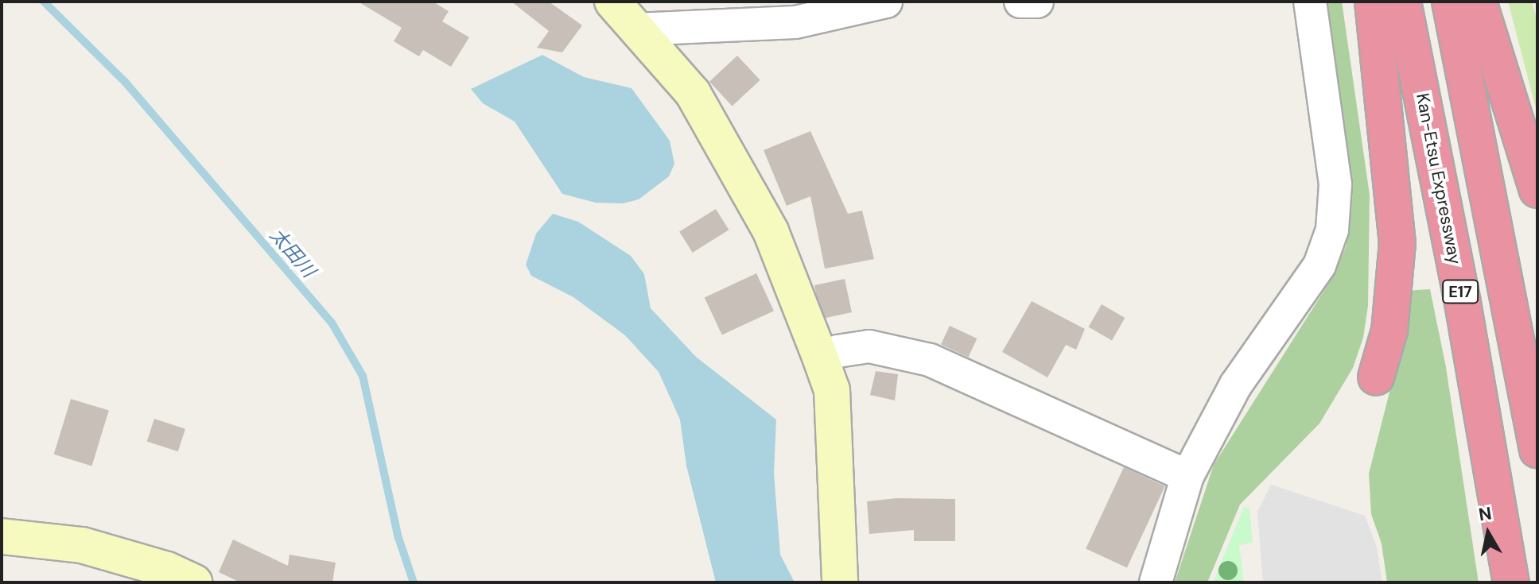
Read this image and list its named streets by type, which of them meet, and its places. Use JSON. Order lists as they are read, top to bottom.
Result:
{
  "streets": {
    "highway": ["Kan-Etsu Expressway", "E17"]
  },
  "water": ["太田川"],
  "north": "top"
}
